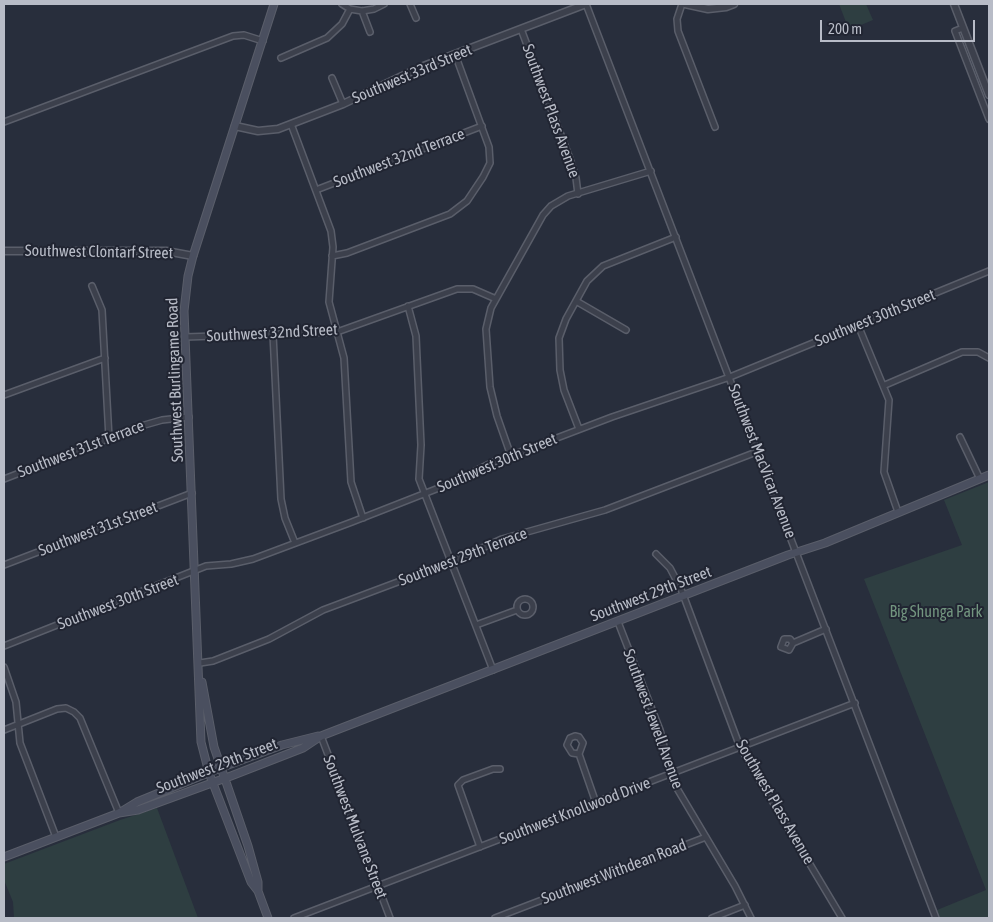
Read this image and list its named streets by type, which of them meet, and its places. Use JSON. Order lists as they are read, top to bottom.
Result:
{
  "streets": {
    "main road": ["Southwest Burlingame Road", "Southwest 29th Street"],
    "street": [
      "Southwest 33rd Street",
      "Southwest Plass Avenue",
      "Southwest 32nd Terrace",
      "Southwest Clontarf Street",
      "Southwest 30th Street",
      "Southwest 32nd Street",
      "Southwest 31st Terrace",
      "Southwest MacVicar Avenue",
      "Southwest 31st Street",
      "Southwest 29th Terrace",
      "Southwest Jewell Avenue",
      "Southwest Knollwood Drive",
      "Southwest Mulvane Street",
      "Southwest Withdean Road"
    ]
  },
  "crossings": [
    ["Southwest 33rd Street", "Southwest Plass Avenue"],
    ["Southwest 33rd Street", "Southwest Burlingame Road"],
    ["Southwest 33rd Street", "Southwest MacVicar Avenue"],
    ["Southwest Plass Avenue", "Southwest 29th Street"],
    ["Southwest Plass Avenue", "Southwest Knollwood Drive"],
    ["Southwest Clontarf Street", "Southwest Burlingame Road"],
    ["Southwest 30th Street", "Southwest Burlingame Road"],
    ["Southwest 30th Street", "Southwest MacVicar Avenue"],
    ["Southwest 32nd Street", "Southwest Burlingame Road"],
    ["Southwest Burlingame Road", "Southwest 31st Terrace"],
    ["Southwest Burlingame Road", "Southwest 31st Street"],
    ["Southwest Burlingame Road", "Southwest 29th Terrace"],
    ["Southwest Burlingame Road", "Southwest 29th Street"],
    ["Southwest MacVicar Avenue", "Southwest 29th Terrace"],
    ["Southwest MacVicar Avenue", "Southwest 29th Street"],
    ["Southwest MacVicar Avenue", "Southwest Knollwood Drive"],
    ["Southwest 29th Street", "Southwest Jewell Avenue"],
    ["Southwest 29th Street", "Southwest Mulvane Street"],
    ["Southwest Jewell Avenue", "Southwest Knollwood Drive"],
    ["Southwest Jewell Avenue", "Southwest Withdean Road"],
    ["Southwest Knollwood Drive", "Southwest Mulvane Street"]
  ],
  "parks": ["Big Shunga Park"],
  "scale_bar": "200 m"
}
